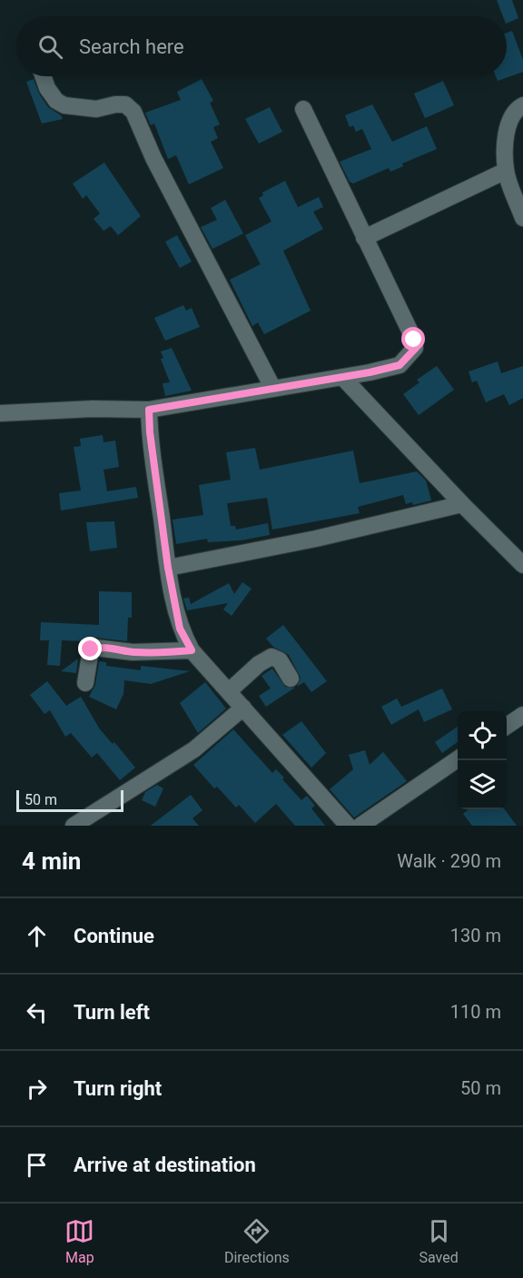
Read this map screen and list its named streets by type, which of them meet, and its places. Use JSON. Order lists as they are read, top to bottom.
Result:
{
  "scale_bar": "50 m",
  "page": {
    "search": "Search here",
    "scale": "50 m",
    "heading": ["4 min", "Walk · 290 m"],
    "list": [
      ["Continue", "130 m"],
      ["Turn left", "110 m"],
      ["Turn right", "50 m"],
      "Arrive at destination"
    ],
    "nav": ["Map", "Directions", "Saved"]
  }
}
